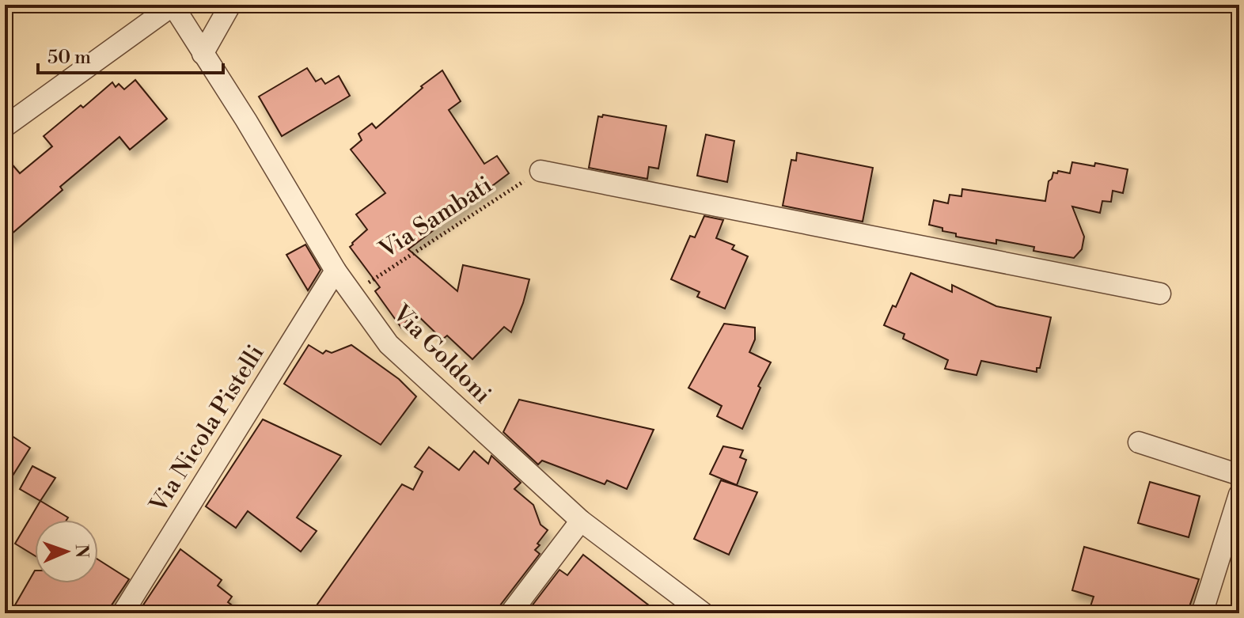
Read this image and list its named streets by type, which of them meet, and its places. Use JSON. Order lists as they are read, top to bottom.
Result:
{
  "streets": {
    "street": ["Via Goldoni", "Via Nicola Pistelli"],
    "path": ["Via Sambati"]
  },
  "crossings": [
    ["Via Sambati", "Via Goldoni"],
    ["Via Goldoni", "Via Nicola Pistelli"]
  ],
  "scale_bar": "50 m",
  "north": "right"
}
